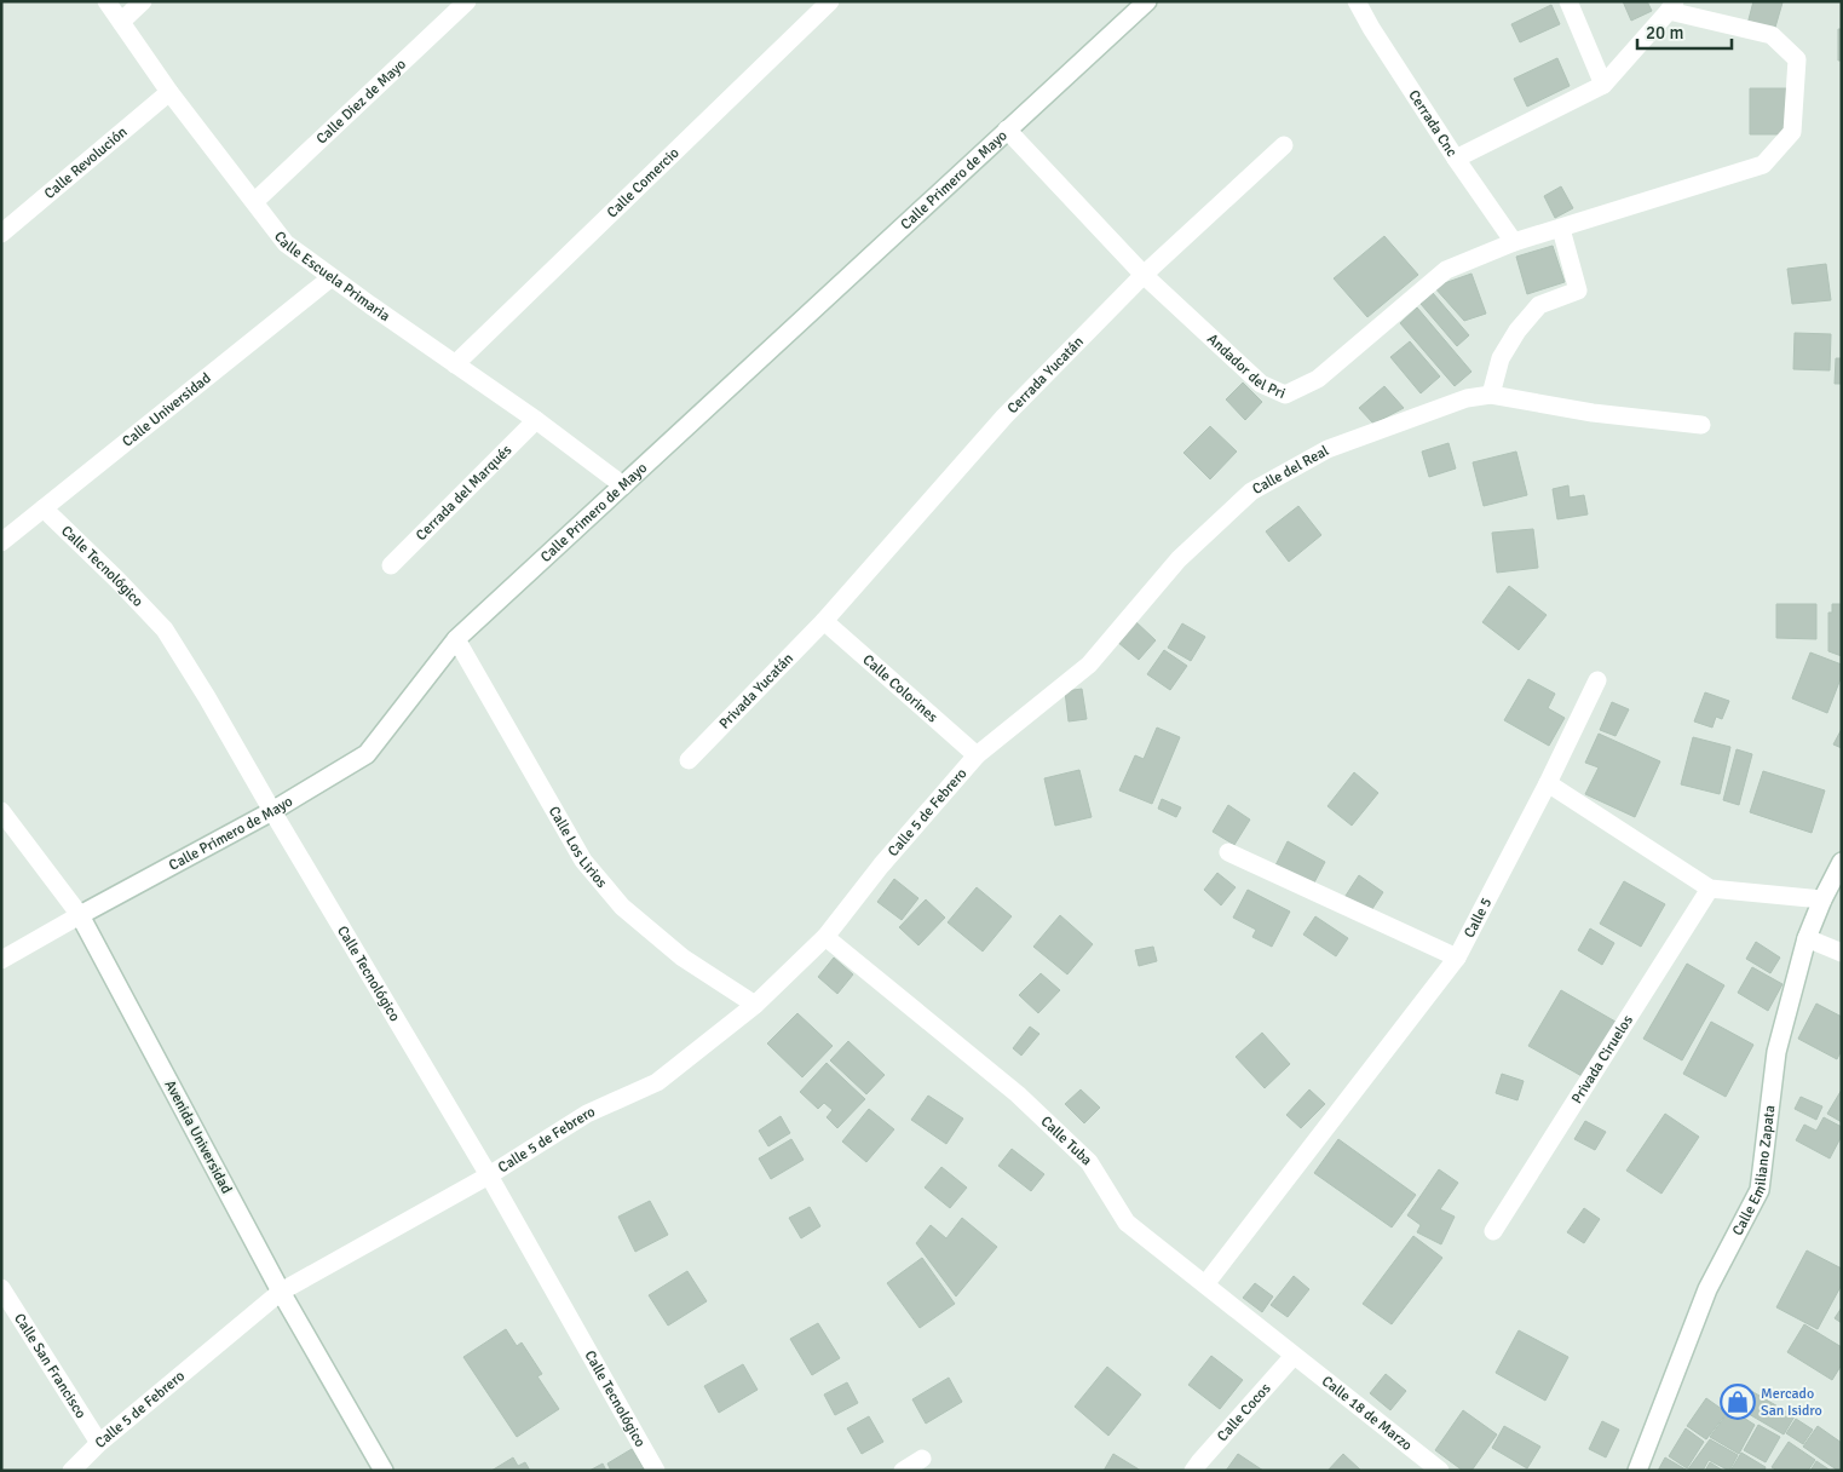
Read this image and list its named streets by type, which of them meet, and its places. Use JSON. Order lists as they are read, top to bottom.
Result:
{
  "streets": {
    "street": [
      "Calle Diez de Mayo",
      "Cerrada Cnc",
      "Calle Revolución",
      "Calle Primero de Mayo",
      "Calle Comercio",
      "Calle Escuela Primaria",
      "Andador del Pri",
      "Cerrada Yucatán",
      "Calle Universidad",
      "Calle del Real",
      "Cerrada del Marqués",
      "Calle Tecnológico",
      "Calle Colorines",
      "Privada Yucatán",
      "Calle 5 de Febrero",
      "Calle Los Lirios",
      "Calle 5",
      "Privada Ciruelos",
      "Avenida Universidad",
      "Calle Tuba",
      "Calle Emiliano Zapata",
      "Calle San Francisco",
      "Calle Cocos",
      "Calle 18 de Marzo"
    ]
  },
  "crossings": [
    ["Calle Diez de Mayo", "Calle Escuela Primaria"],
    ["Cerrada Cnc", "Andador del Pri"],
    ["Calle Revolución", "Calle Escuela Primaria"],
    ["Calle Primero de Mayo", "Calle Escuela Primaria"],
    ["Calle Primero de Mayo", "Andador del Pri"],
    ["Calle Primero de Mayo", "Calle Tecnológico"],
    ["Calle Primero de Mayo", "Calle Los Lirios"],
    ["Calle Primero de Mayo", "Avenida Universidad"],
    ["Calle Comercio", "Calle Escuela Primaria"],
    ["Calle Escuela Primaria", "Calle Universidad"],
    ["Calle Escuela Primaria", "Cerrada del Marqués"],
    ["Andador del Pri", "Cerrada Yucatán"],
    ["Cerrada Yucatán", "Calle Colorines"],
    ["Cerrada Yucatán", "Privada Yucatán"],
    ["Calle Universidad", "Calle Tecnológico"],
    ["Calle del Real", "Calle Colorines"],
    ["Calle del Real", "Calle 5 de Febrero"],
    ["Calle Tecnológico", "Calle 5 de Febrero"],
    ["Calle Colorines", "Privada Yucatán"],
    ["Calle Colorines", "Calle 5 de Febrero"],
    ["Calle 5 de Febrero", "Calle Los Lirios"],
    ["Calle 5 de Febrero", "Avenida Universidad"],
    ["Calle 5 de Febrero", "Calle Tuba"],
    ["Calle 5 de Febrero", "Calle San Francisco"],
    ["Calle 5", "Calle Tuba"],
    ["Calle Tuba", "Calle Cocos"],
    ["Calle Tuba", "Calle 18 de Marzo"],
    ["Calle Cocos", "Calle 18 de Marzo"]
  ],
  "places": {
    "shop": ["Mercado San Isidro"]
  },
  "scale_bar": "20 m"
}
